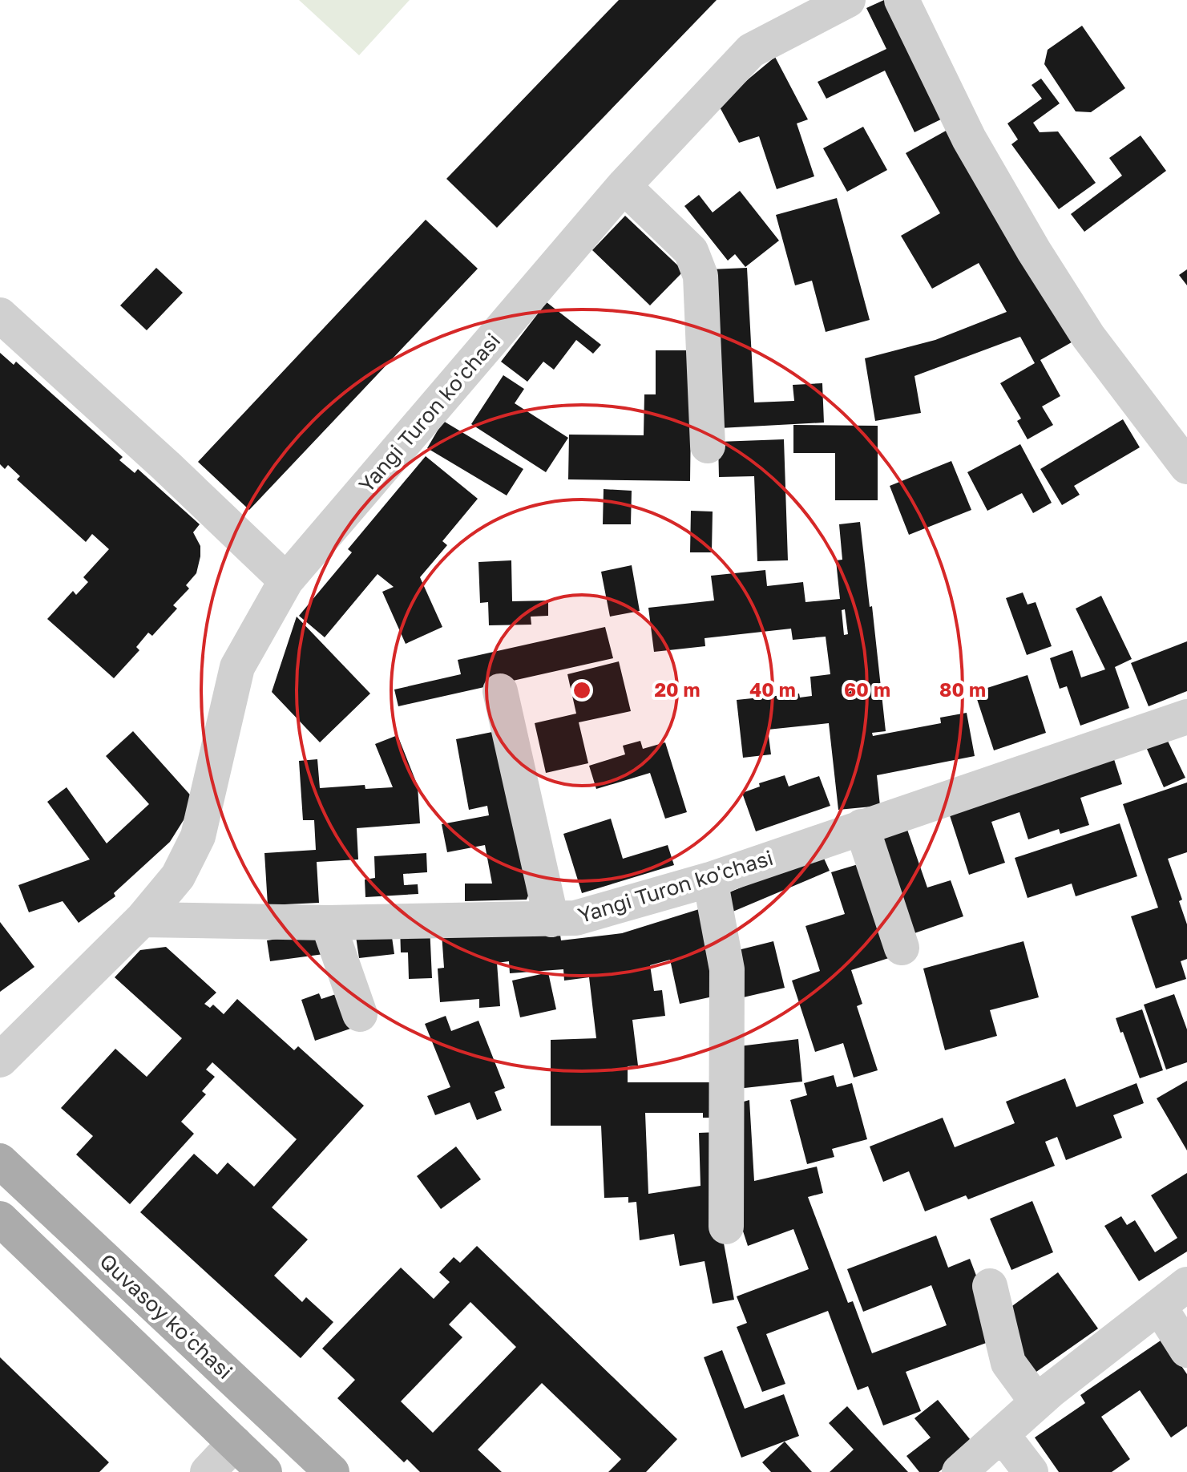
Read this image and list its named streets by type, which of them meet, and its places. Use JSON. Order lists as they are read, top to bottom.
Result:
{
  "streets": {
    "main road": ["Quvasoy koʻchasi"],
    "street": ["Yangi Turon ko'chasi"]
  },
  "rings": [
    "20 m",
    "40 m",
    "60 m",
    "80 m"
  ]
}
